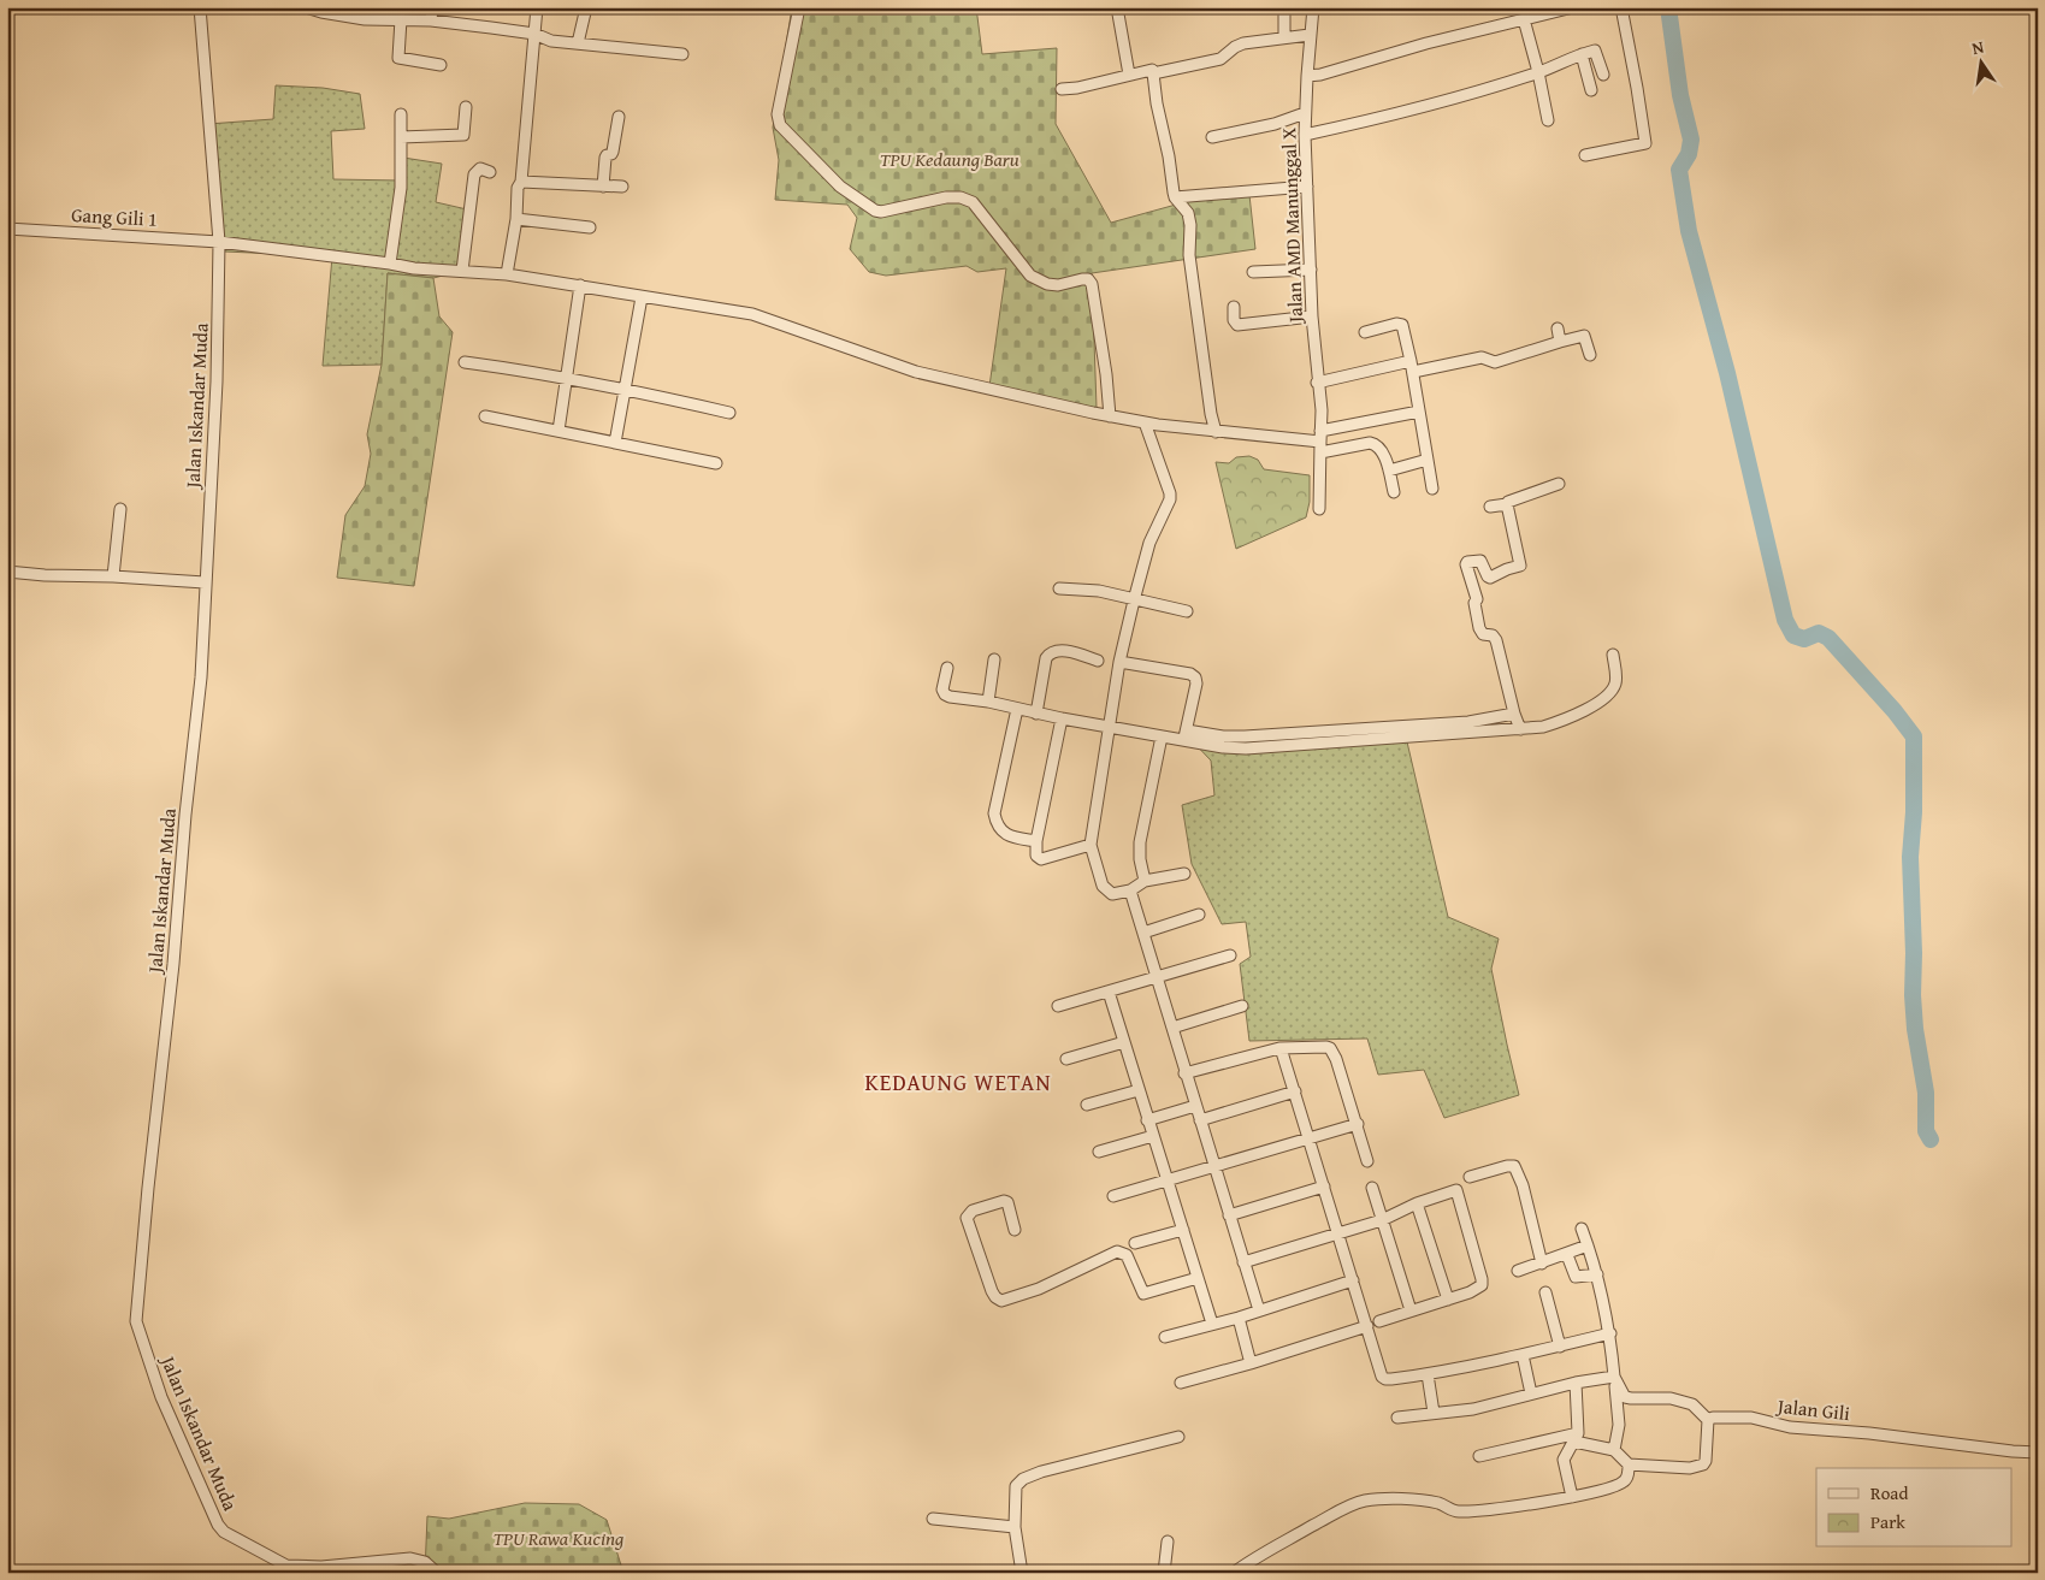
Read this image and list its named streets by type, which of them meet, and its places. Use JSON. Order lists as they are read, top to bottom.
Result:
{
  "streets": {
    "street": [
      "Gang Gili 1",
      "Jalan AMD Manunggal X",
      "Jalan Iskandar Muda",
      "Jalan Gili"
    ]
  },
  "crossings": [
    ["Gang Gili 1", "Jalan AMD Manunggal X"],
    ["Gang Gili 1", "Jalan Iskandar Muda"]
  ],
  "districts": ["KEDAUNG WETAN"],
  "parks": ["TPU Kedaung Baru", "TPU Rawa Kucing"],
  "legend": ["Road", "Park"],
  "north": "top"
}
